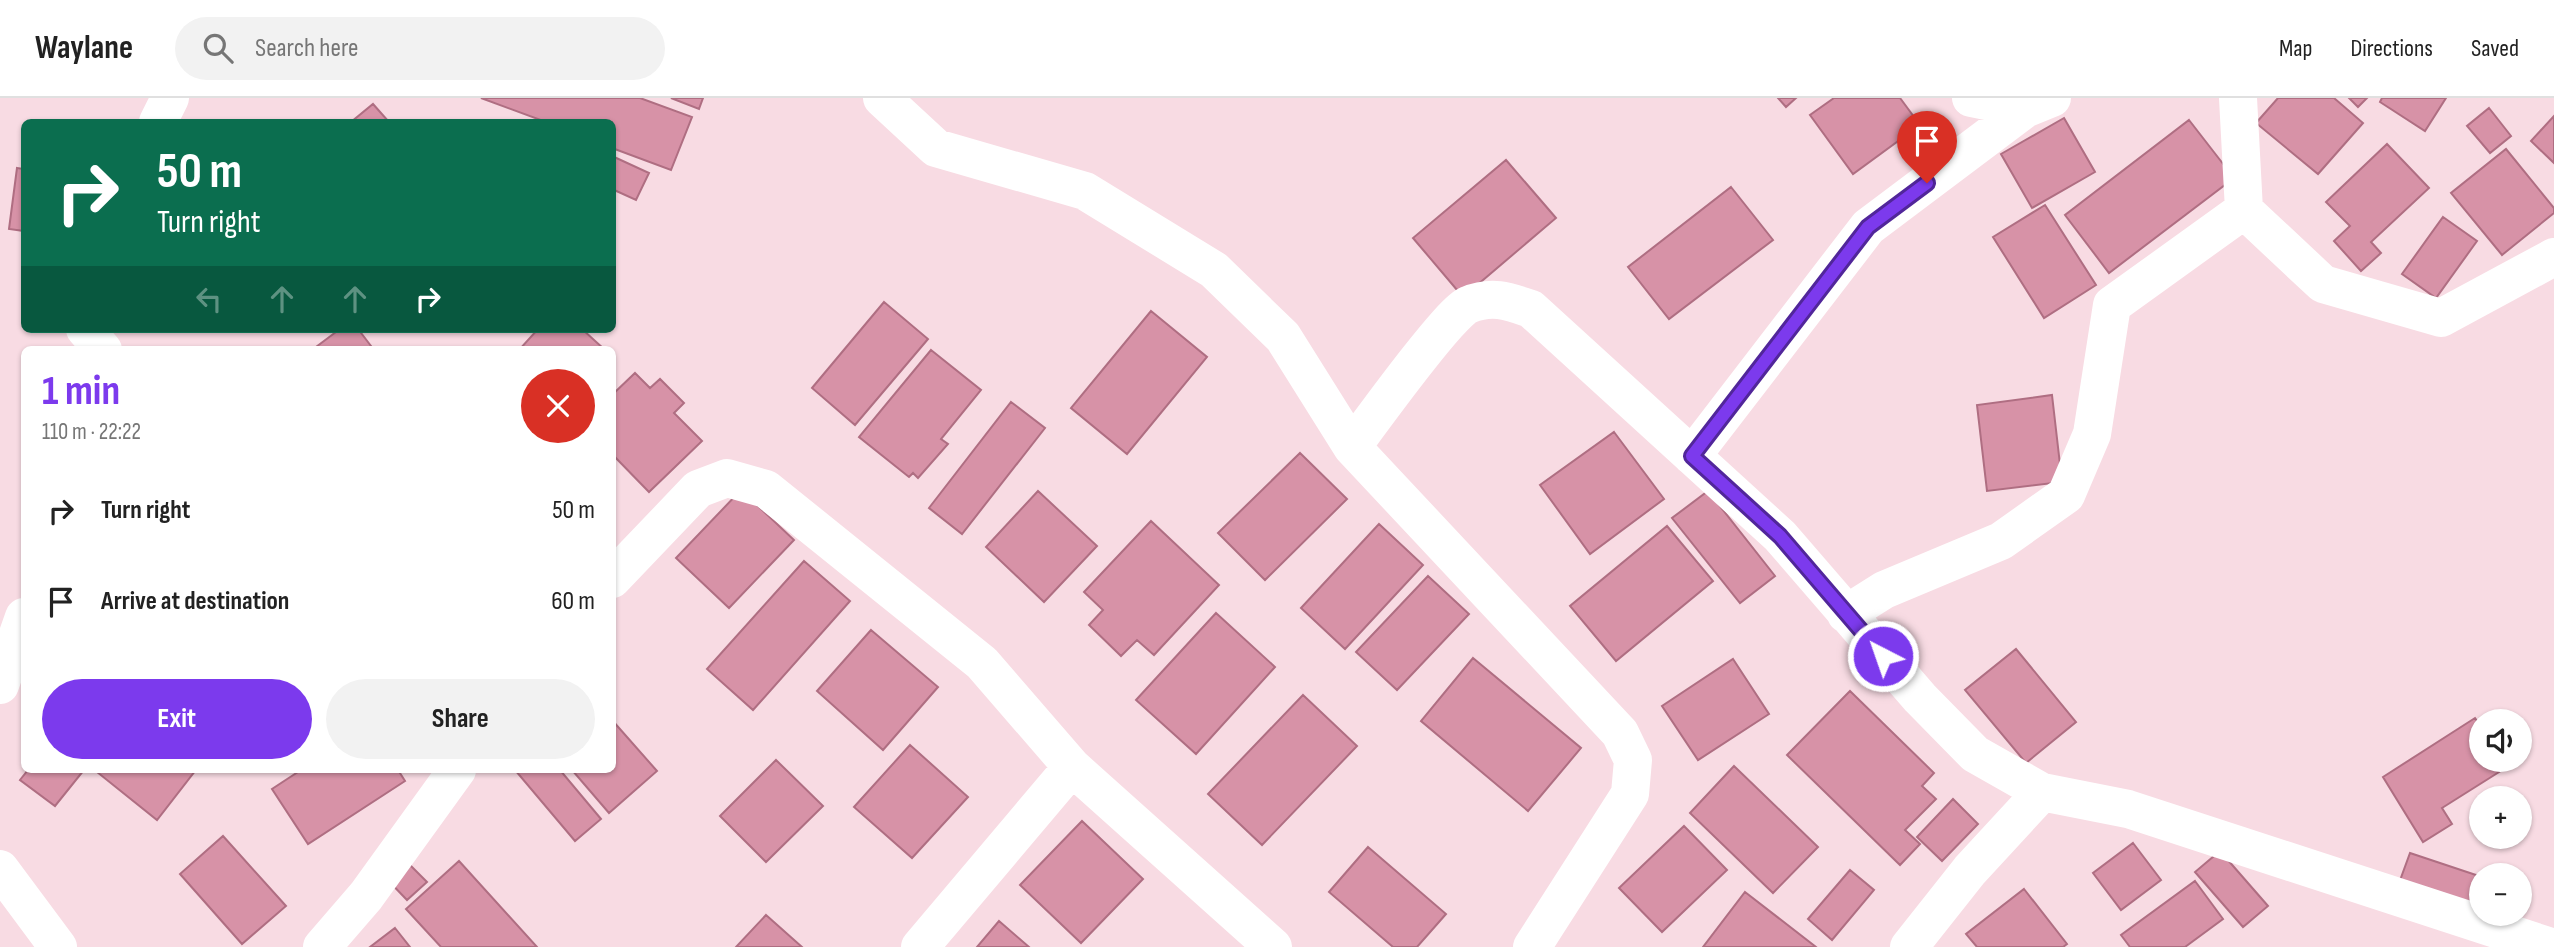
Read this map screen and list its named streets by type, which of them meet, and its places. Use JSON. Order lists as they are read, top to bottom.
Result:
{
  "page": {
    "header": "Waylane",
    "search": "Search here",
    "nav": ["Map", "Directions", "Saved"],
    "turn": ["50 m", "Turn right"],
    "heading": ["1 min", "110 m · 22:22"],
    "list": [
      {
        "name": "Turn right",
        "value": "50 m"
      },
      {
        "name": "Arrive at destination",
        "value": "60 m"
      }
    ],
    "buttons": ["Exit", "Share"],
    "map_buttons": ["+", "−"]
  }
}
